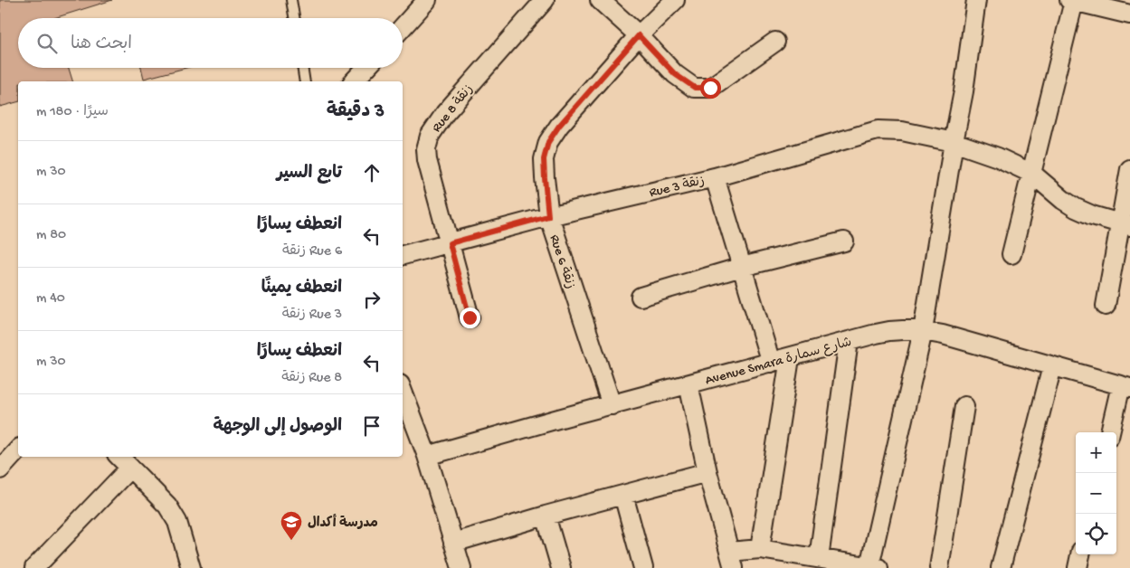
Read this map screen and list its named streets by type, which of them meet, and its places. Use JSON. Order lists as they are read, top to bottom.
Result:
{
  "streets": {
    "street": [
      "Rue 8 زنقة",
      "Rue 3 زنقة",
      "Rue 6 زنقة",
      "Avenue Smara شارع سمارة"
    ]
  },
  "crossings": [
    ["Rue 8 زنقة", "Rue 3 زنقة"],
    ["Rue 3 زنقة", "Rue 6 زنقة"],
    ["Rue 6 زنقة", "Avenue Smara شارع سمارة"]
  ],
  "places": {
    "school or university": ["مدرسة أكدال"]
  },
  "page": {
    "search": "ابحث هنا",
    "heading": ["3 دقيقة", "سيرًا · 180 m"],
    "list": [
      ["تابع السير", "30 m"],
      ["انعطف يسارًا", "Rue 6 زنقة", "80 m"],
      ["انعطف يمينًا", "Rue 3 زنقة", "40 m"],
      ["انعطف يسارًا", "Rue 8 زنقة", "30 m"],
      "الوصول إلى الوجهة"
    ],
    "map_buttons": ["+", "−"]
  }
}
